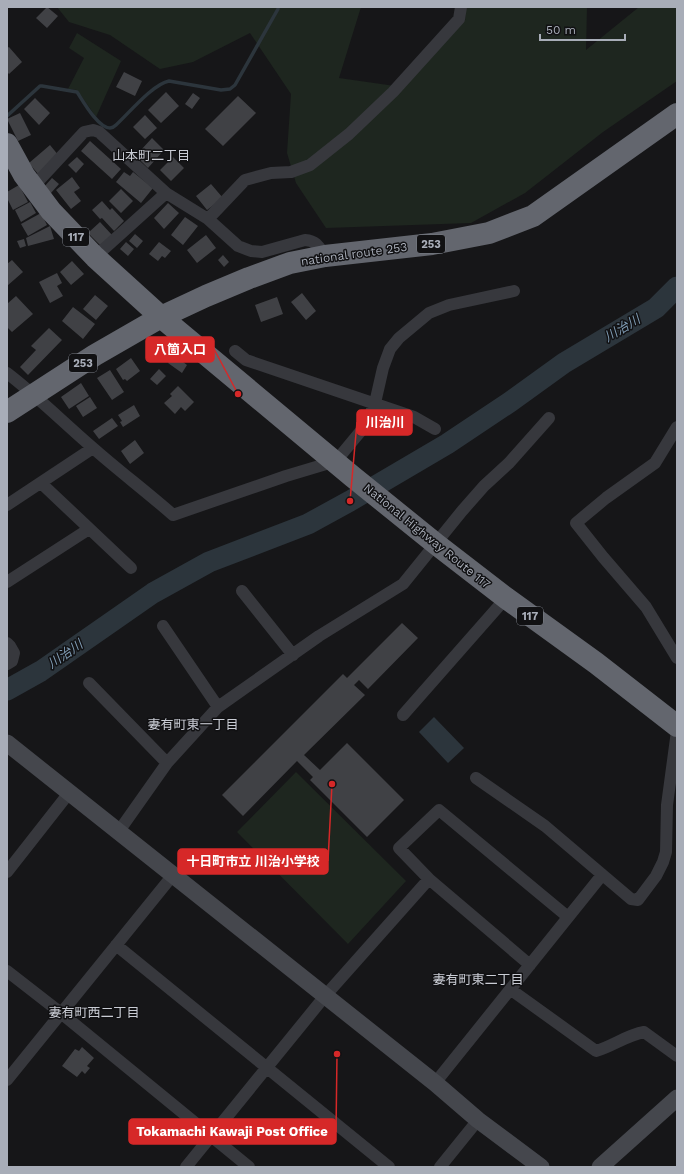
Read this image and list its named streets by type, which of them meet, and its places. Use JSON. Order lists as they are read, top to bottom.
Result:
{
  "streets": {
    "highway": [
      "117",
      "253",
      "national route 253",
      "National Highway Route 117"
    ]
  },
  "crossings": [
    ["national route 253", "National Highway Route 117"]
  ],
  "districts": [
    "山本町二丁目",
    "妻有町東一丁目",
    "妻有町東二丁目",
    "妻有町西二丁目"
  ],
  "water": ["川治川"],
  "places": [
    "八箇入口",
    "川治川",
    "十日町市立 川治小学校",
    "Tokamachi Kawaji Post Office"
  ],
  "scale_bar": "50 m"
}
